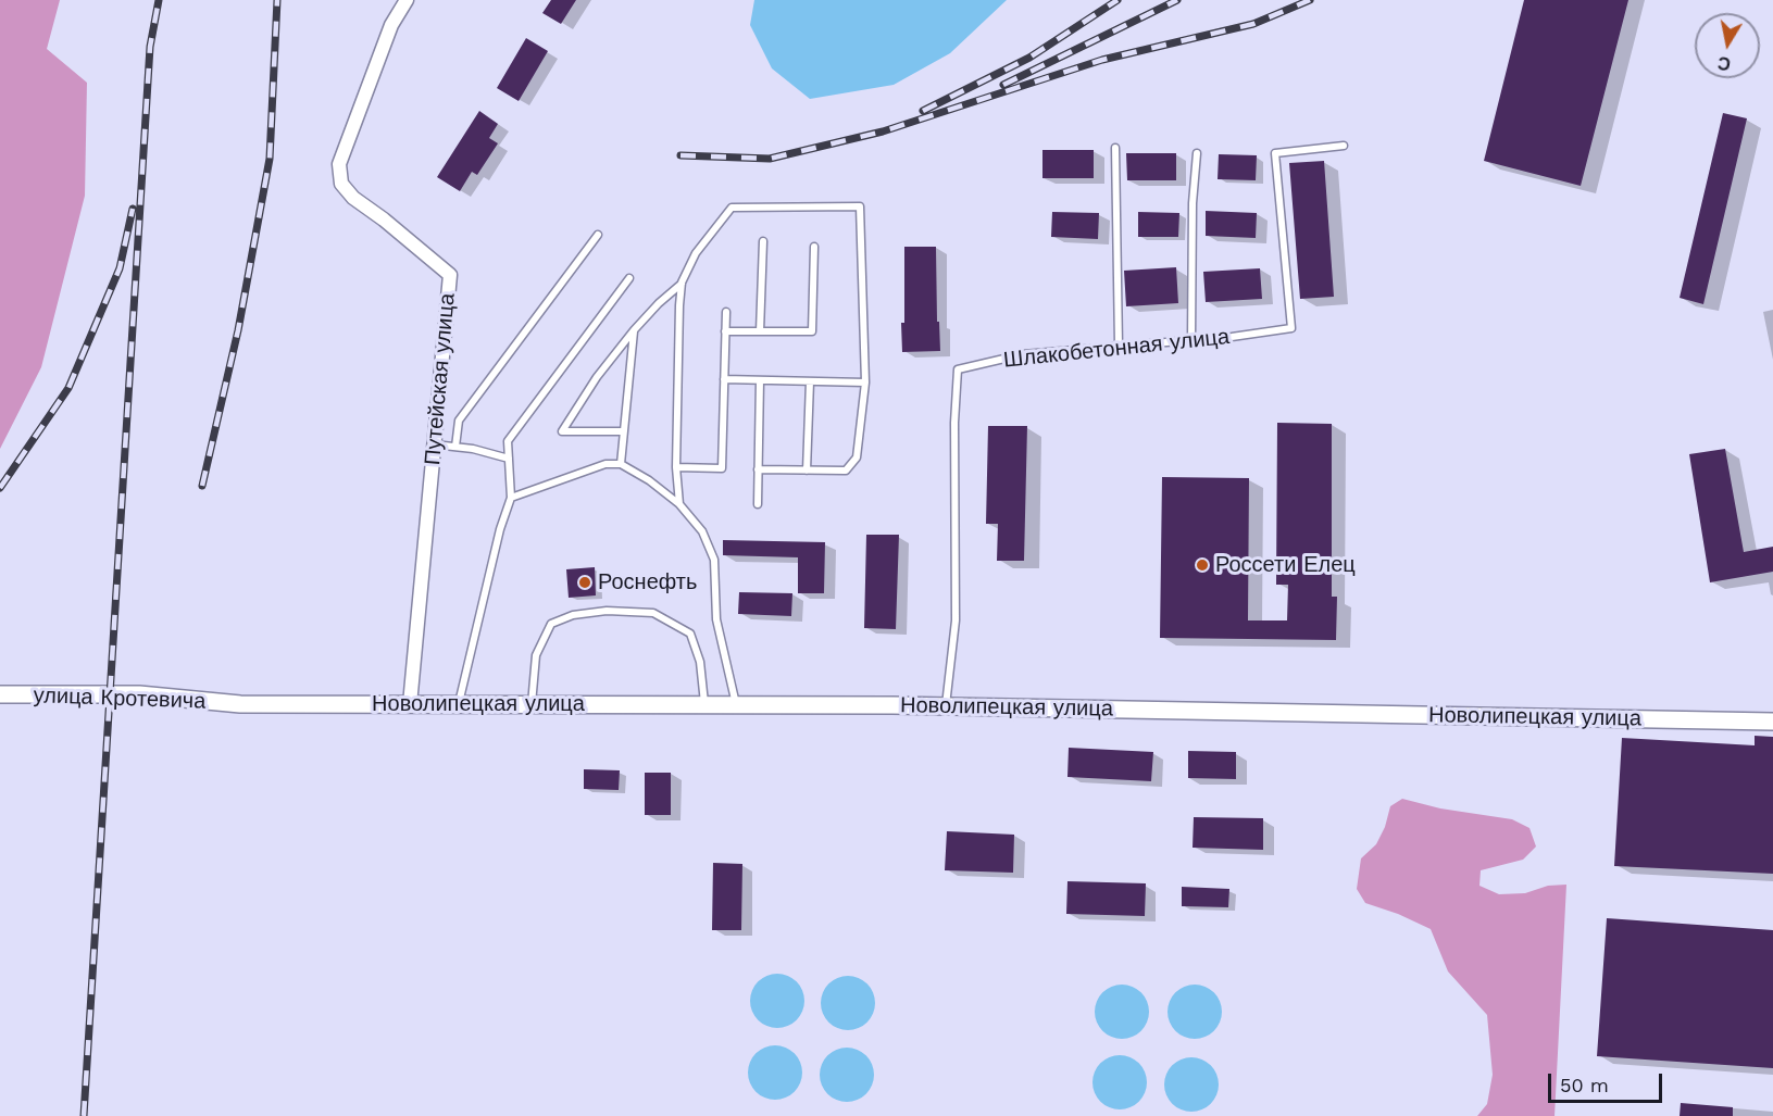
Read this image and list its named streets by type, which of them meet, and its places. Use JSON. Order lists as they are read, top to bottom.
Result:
{
  "streets": {
    "street": ["Путейская улица", "улица Кротевича", "Новолипецкая улица"],
    "lane": ["Шлакобетонная улица"]
  },
  "crossings": [
    ["Шлакобетонная улица", "Новолипецкая улица"],
    ["Путейская улица", "Новолипецкая улица"],
    ["улица Кротевича", "Новолипецкая улица"]
  ],
  "places": ["Россети Елец", "Роснефть"],
  "scale_bar": "50 m",
  "north": "bottom"
}
